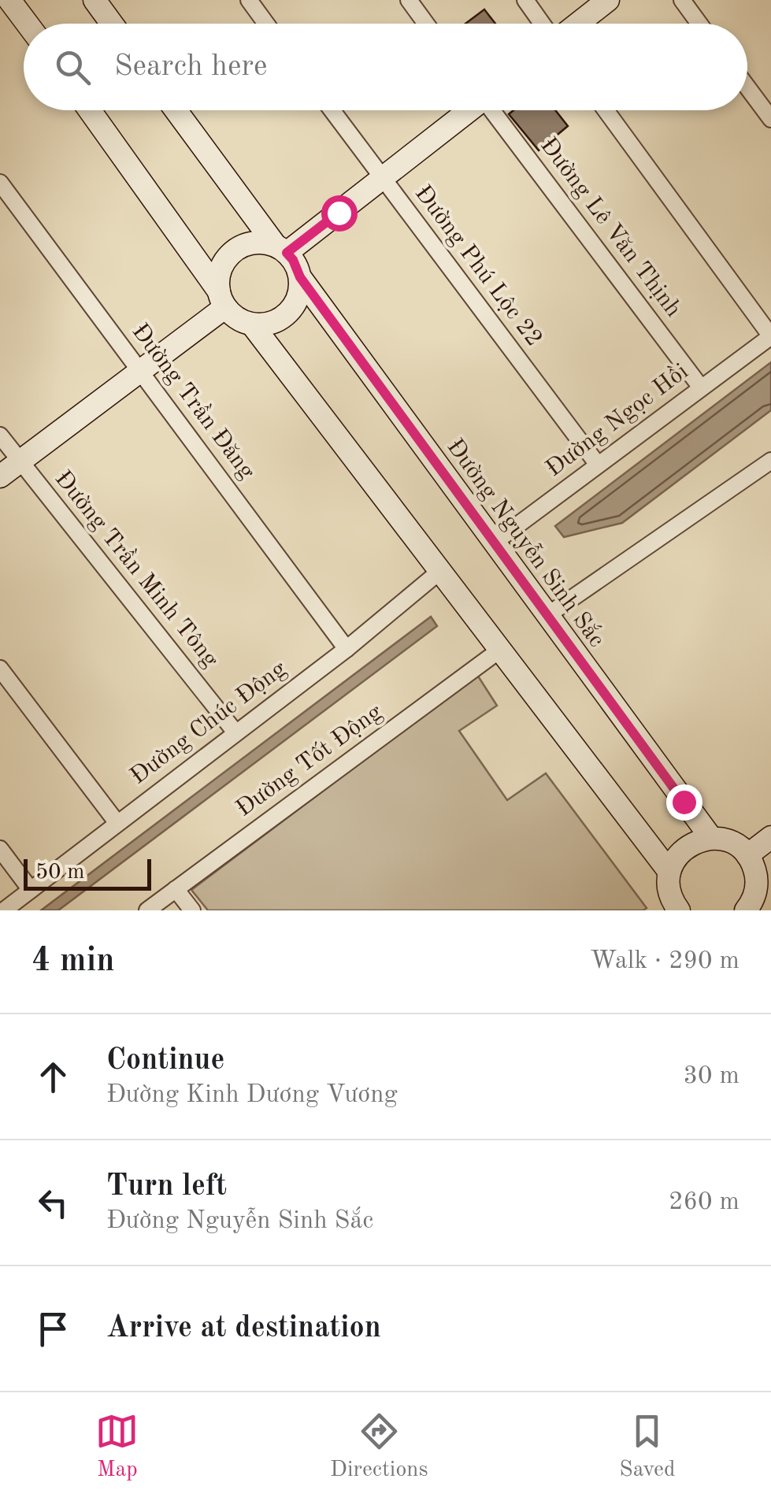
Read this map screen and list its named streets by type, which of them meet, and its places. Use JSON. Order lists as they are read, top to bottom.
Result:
{
  "streets": {
    "main road": ["Đường Nguyễn Sinh Sắc"],
    "street": [
      "Đường Lê Văn Thịnh",
      "Đường Phú Lộc 22",
      "Đường Trần Đăng",
      "Đường Ngọc Hồi",
      "Đường Trần Minh Tông",
      "Đường Chúc Động",
      "Đường Tốt Động"
    ]
  },
  "crossings": [
    ["Đường Lê Văn Thịnh", "Đường Ngọc Hồi"],
    ["Đường Phú Lộc 22", "Đường Ngọc Hồi"],
    ["Đường Trần Đăng", "Đường Chúc Động"],
    ["Đường Ngọc Hồi", "Đường Nguyễn Sinh Sắc"],
    ["Đường Trần Minh Tông", "Đường Chúc Động"]
  ],
  "scale_bar": "50 m",
  "page": {
    "search": "Search here",
    "scale": "50 m",
    "heading": ["4 min", "Walk · 290 m"],
    "list": [
      ["Continue", "Đường Kinh Dương Vương", "30 m"],
      ["Turn left", "Đường Nguyễn Sinh Sắc", "260 m"],
      "Arrive at destination"
    ],
    "nav": ["Map", "Directions", "Saved"]
  }
}
